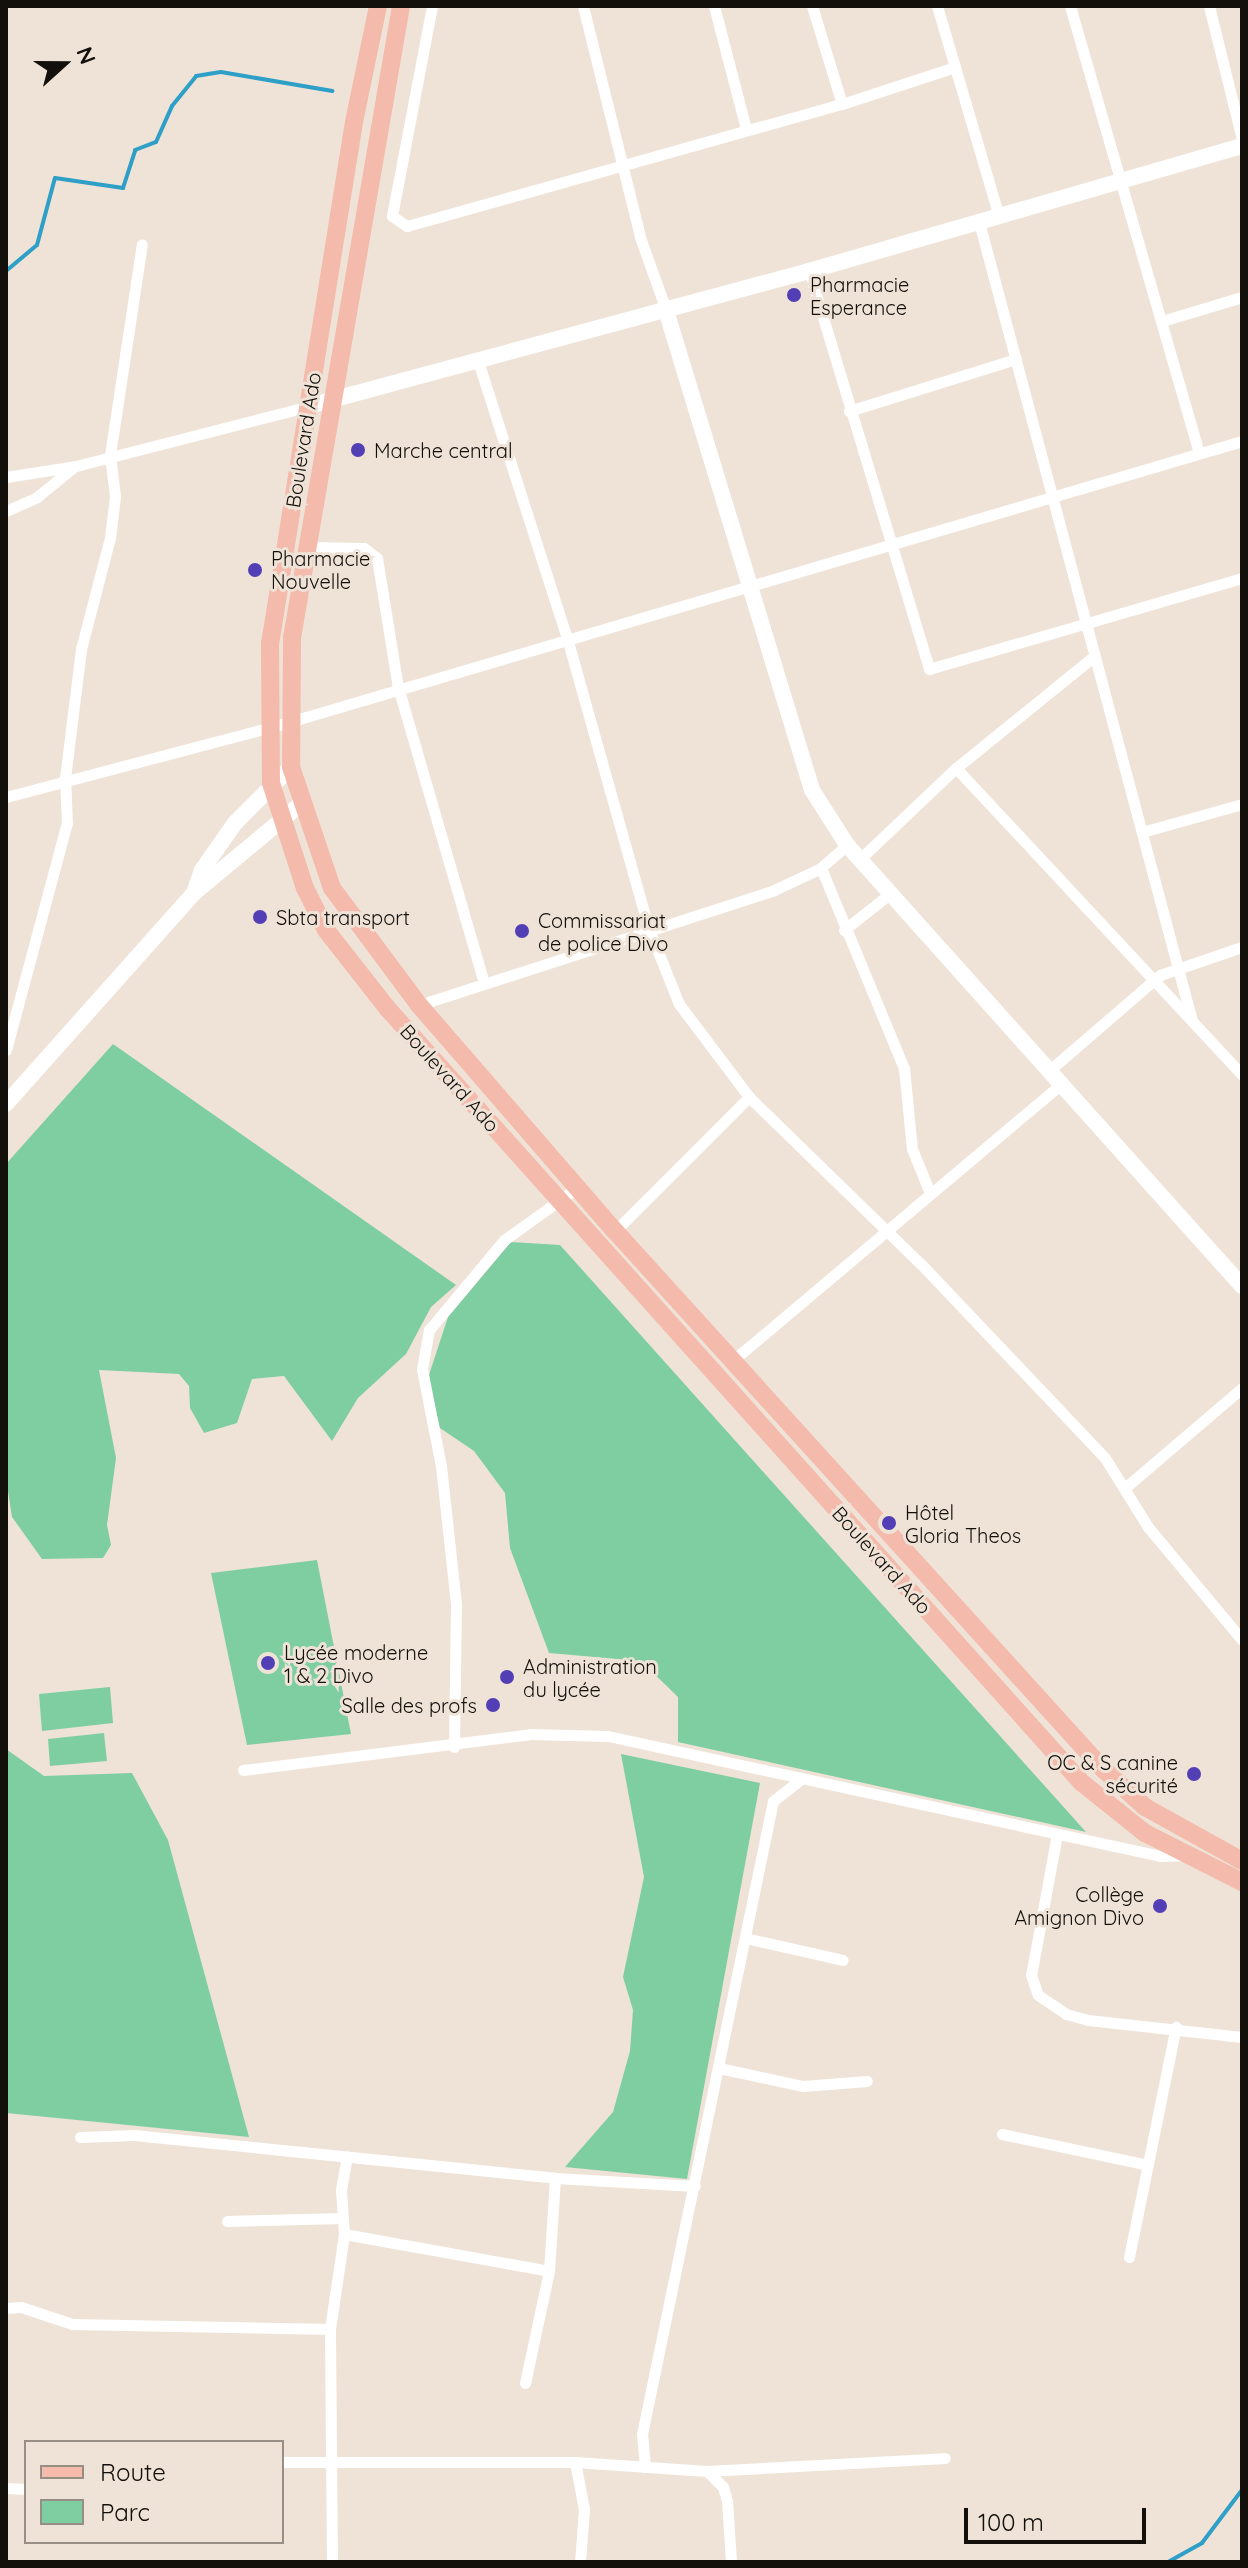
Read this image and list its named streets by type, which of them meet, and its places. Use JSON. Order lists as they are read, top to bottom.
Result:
{
  "streets": {
    "main road": ["Boulevard Ado"]
  },
  "places": [
    "Pharmacie Esperance",
    "Marche central",
    "Pharmacie Nouvelle",
    "Sbta transport",
    "Commissariat de police Divo",
    "Hôtel Gloria Theos",
    "Lycée moderne 1 & 2 Divo",
    "Administration du lycée",
    "Salle des profs",
    "OC & S canine sécurité",
    "Collège Amignon Divo"
  ],
  "legend": ["Route", "Parc"],
  "scale_bar": "100 m",
  "north": "right"
}
